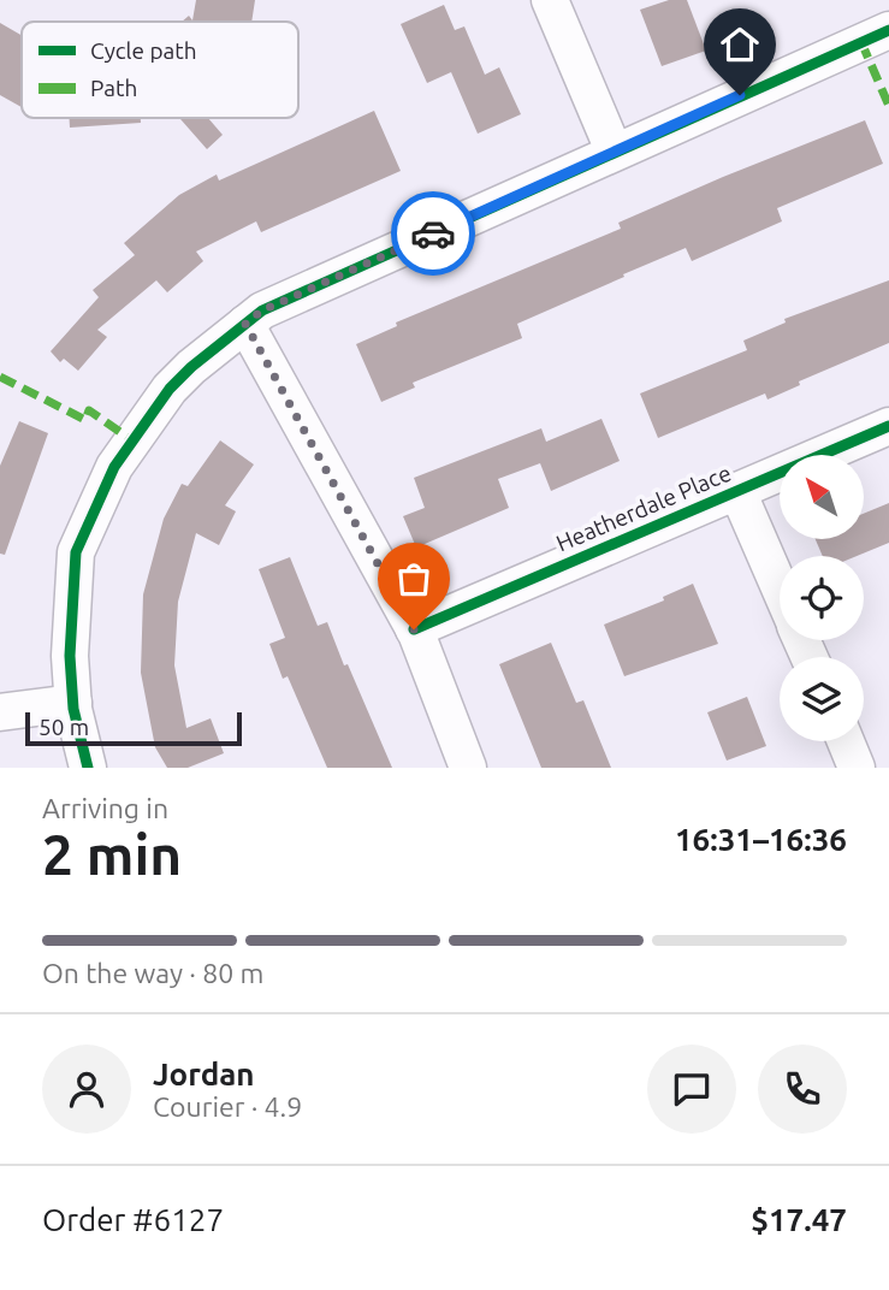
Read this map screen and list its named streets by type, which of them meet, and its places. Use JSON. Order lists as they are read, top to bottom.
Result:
{
  "streets": {
    "street": ["Heatherdale Place"]
  },
  "legend": ["Cycle path", "Path"],
  "scale_bar": "50 m",
  "north": "top left",
  "page": {
    "scale": "50 m",
    "heading": ["2 min", "Arriving in", "16:31–16:36"],
    "panel": [
      "Jordan",
      "Courier · 4.9",
      "Order #6127",
      "$17.47"
    ],
    "bar": "On the way · 80 m"
  }
}
